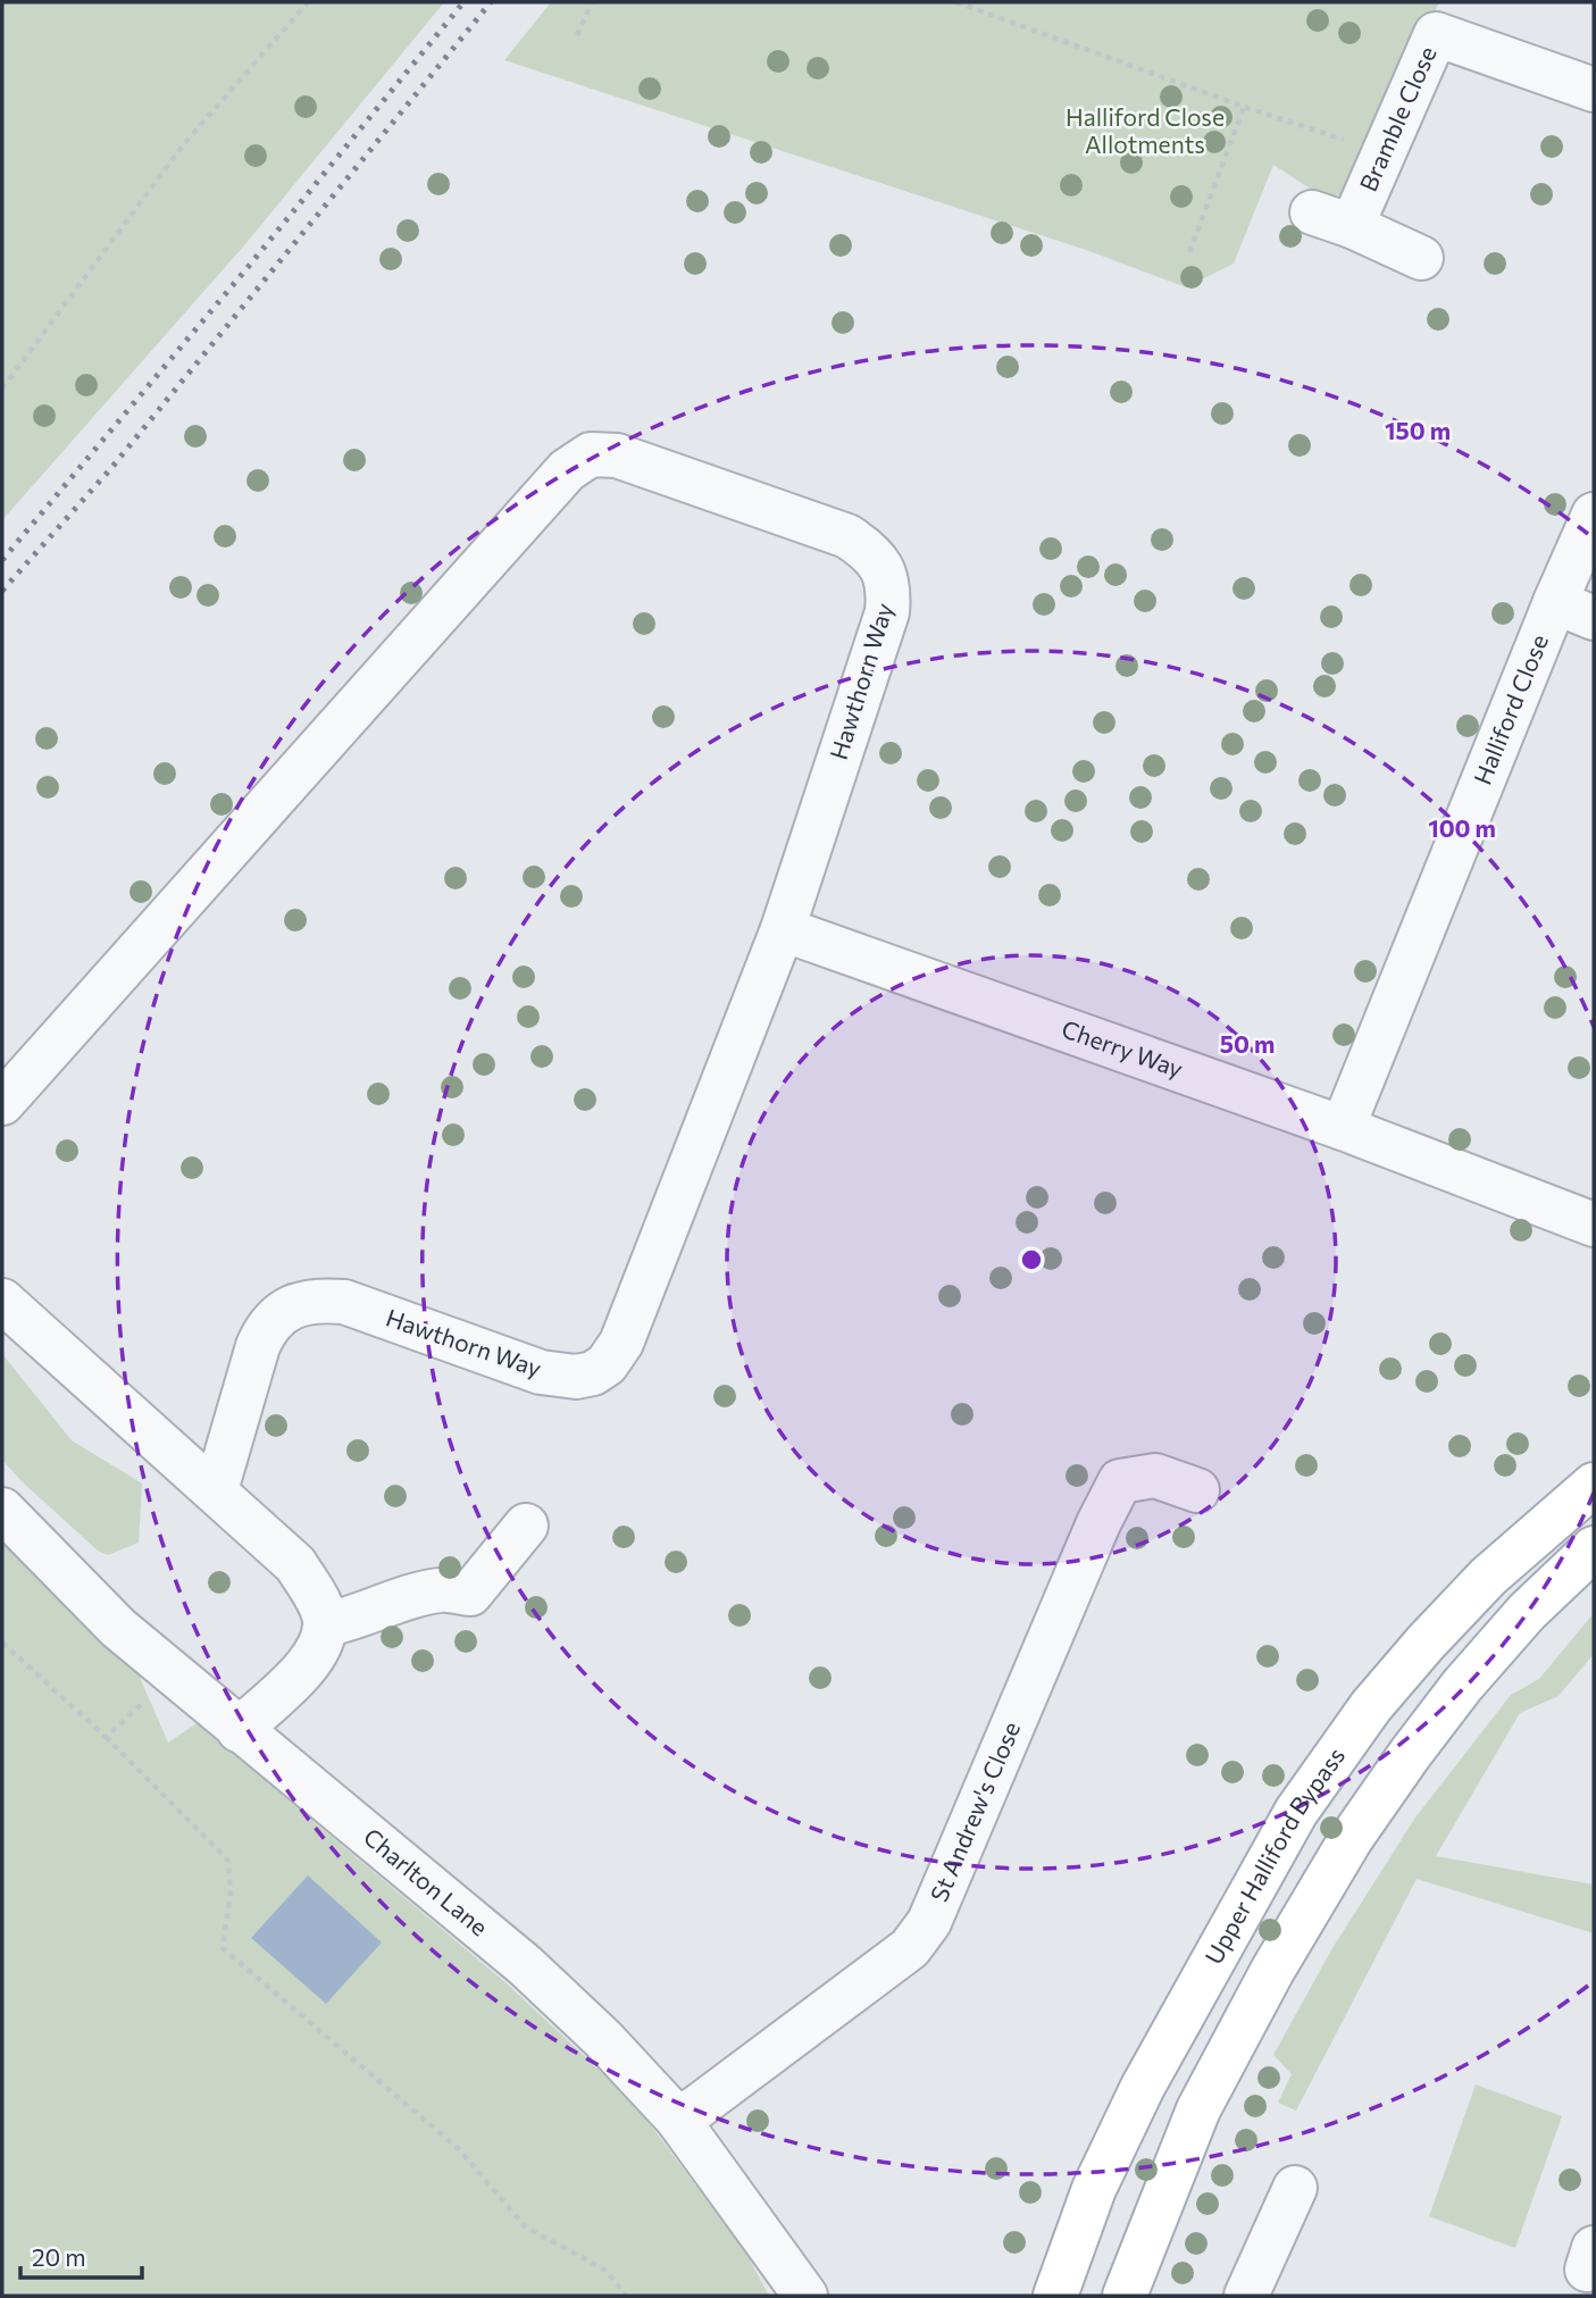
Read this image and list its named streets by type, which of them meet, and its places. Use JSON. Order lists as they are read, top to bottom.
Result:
{
  "streets": {
    "main road": ["Upper Halliford Bypass"],
    "street": [
      "Bramble Close",
      "Hawthorn Way",
      "Halliford Close",
      "Cherry Way",
      "St Andrew's Close",
      "Charlton Lane"
    ]
  },
  "crossings": [
    ["Hawthorn Way", "Cherry Way"],
    ["Halliford Close", "Cherry Way"],
    ["St Andrew's Close", "Charlton Lane"]
  ],
  "parks": ["Halliford Close Allotments"],
  "scale_bar": "20 m",
  "rings": ["150 m", "100 m", "50 m"]
}
